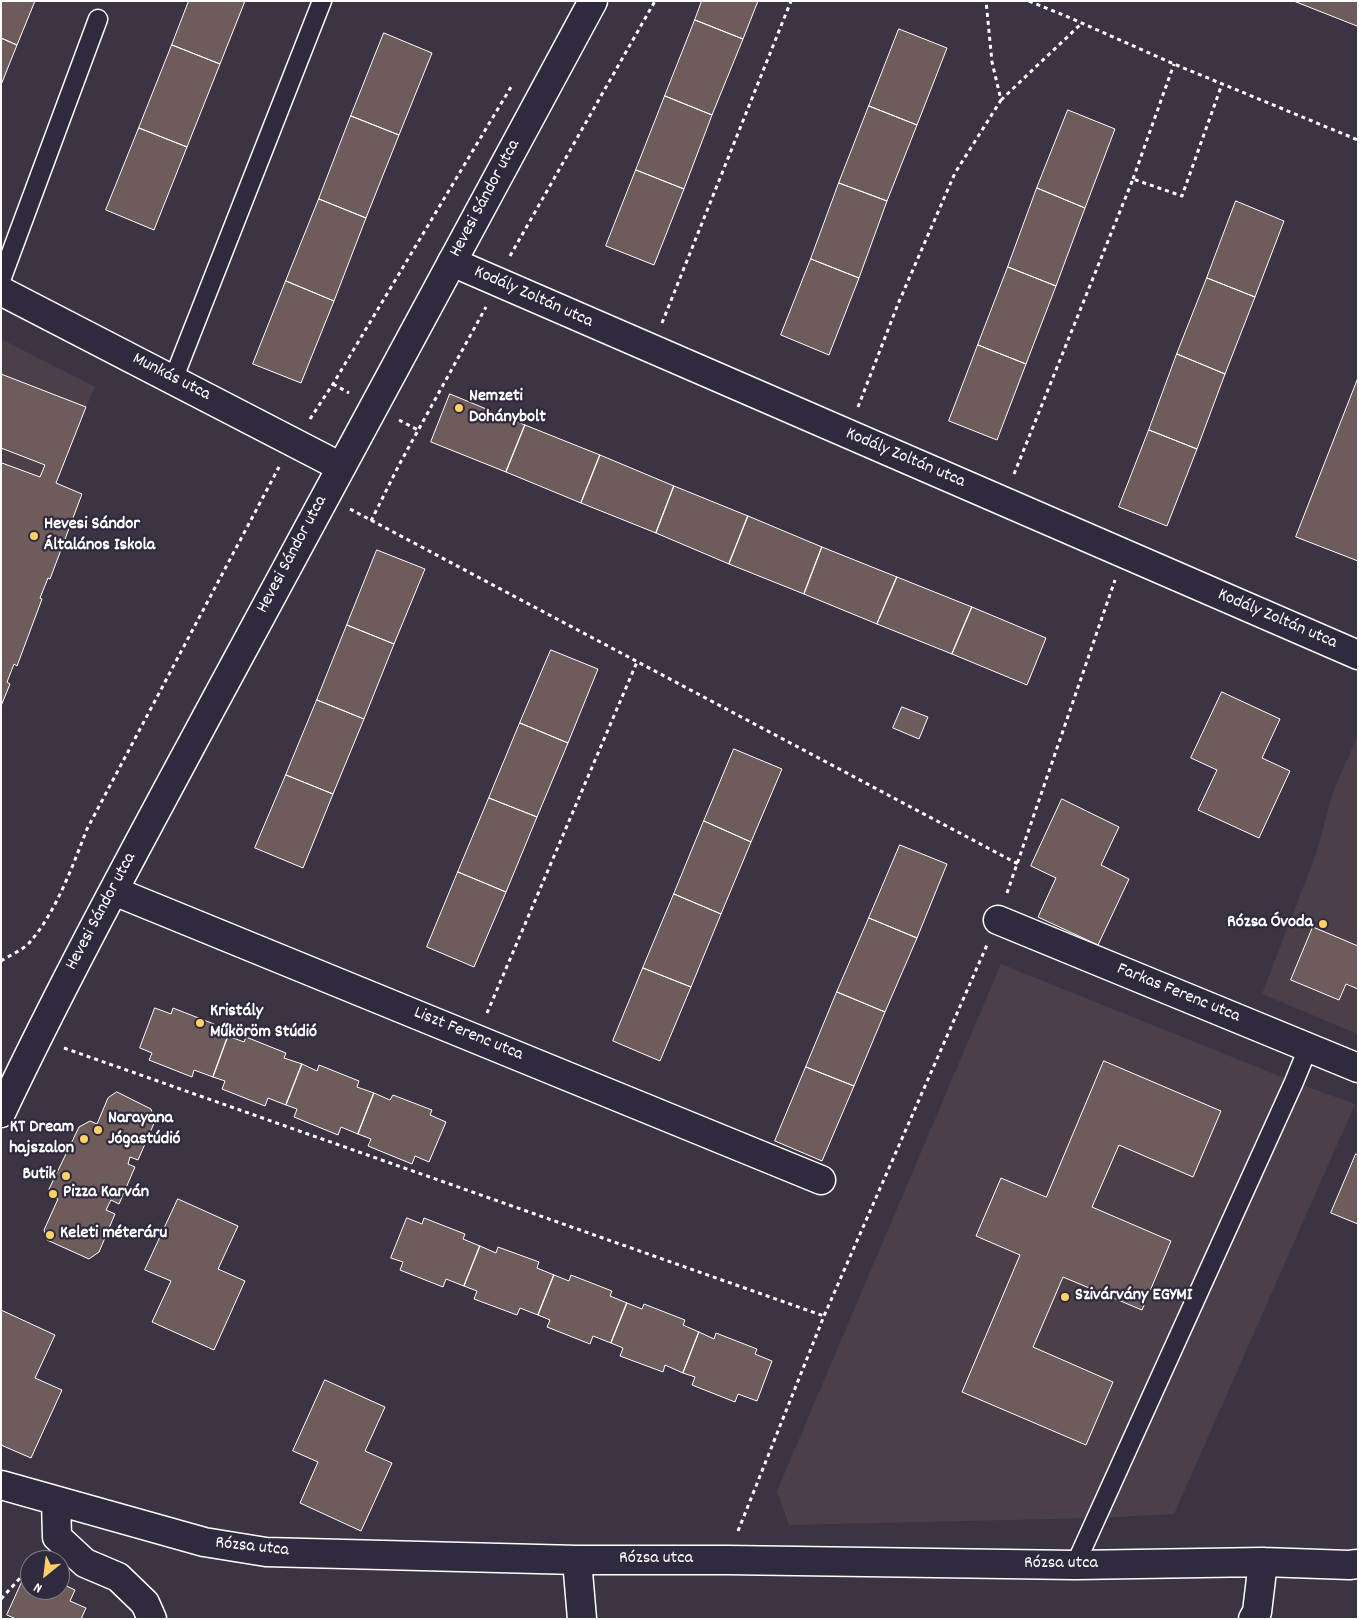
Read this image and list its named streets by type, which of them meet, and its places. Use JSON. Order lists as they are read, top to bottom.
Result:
{
  "streets": {
    "street": [
      "Hevesi Sándor utca",
      "Kodály Zoltán utca",
      "Munkás utca",
      "Farkas Ferenc utca",
      "Liszt Ferenc utca",
      "Rózsa utca"
    ]
  },
  "crossings": [
    ["Hevesi Sándor utca", "Kodály Zoltán utca"],
    ["Hevesi Sándor utca", "Munkás utca"],
    ["Hevesi Sándor utca", "Liszt Ferenc utca"]
  ],
  "places": [
    "Nemzeti Dohánybolt",
    "Hevesi Sándor Általános Iskola",
    "Rózsa Óvoda",
    "Kristály Műköröm Stúdió",
    "Narayana Jógastúdió",
    "KT Dream hajszalon",
    "Butik",
    "Pizza Karván",
    "Keleti méteráru",
    "Szivárvány EGYMI"
  ],
  "north": "bottom left"
}
